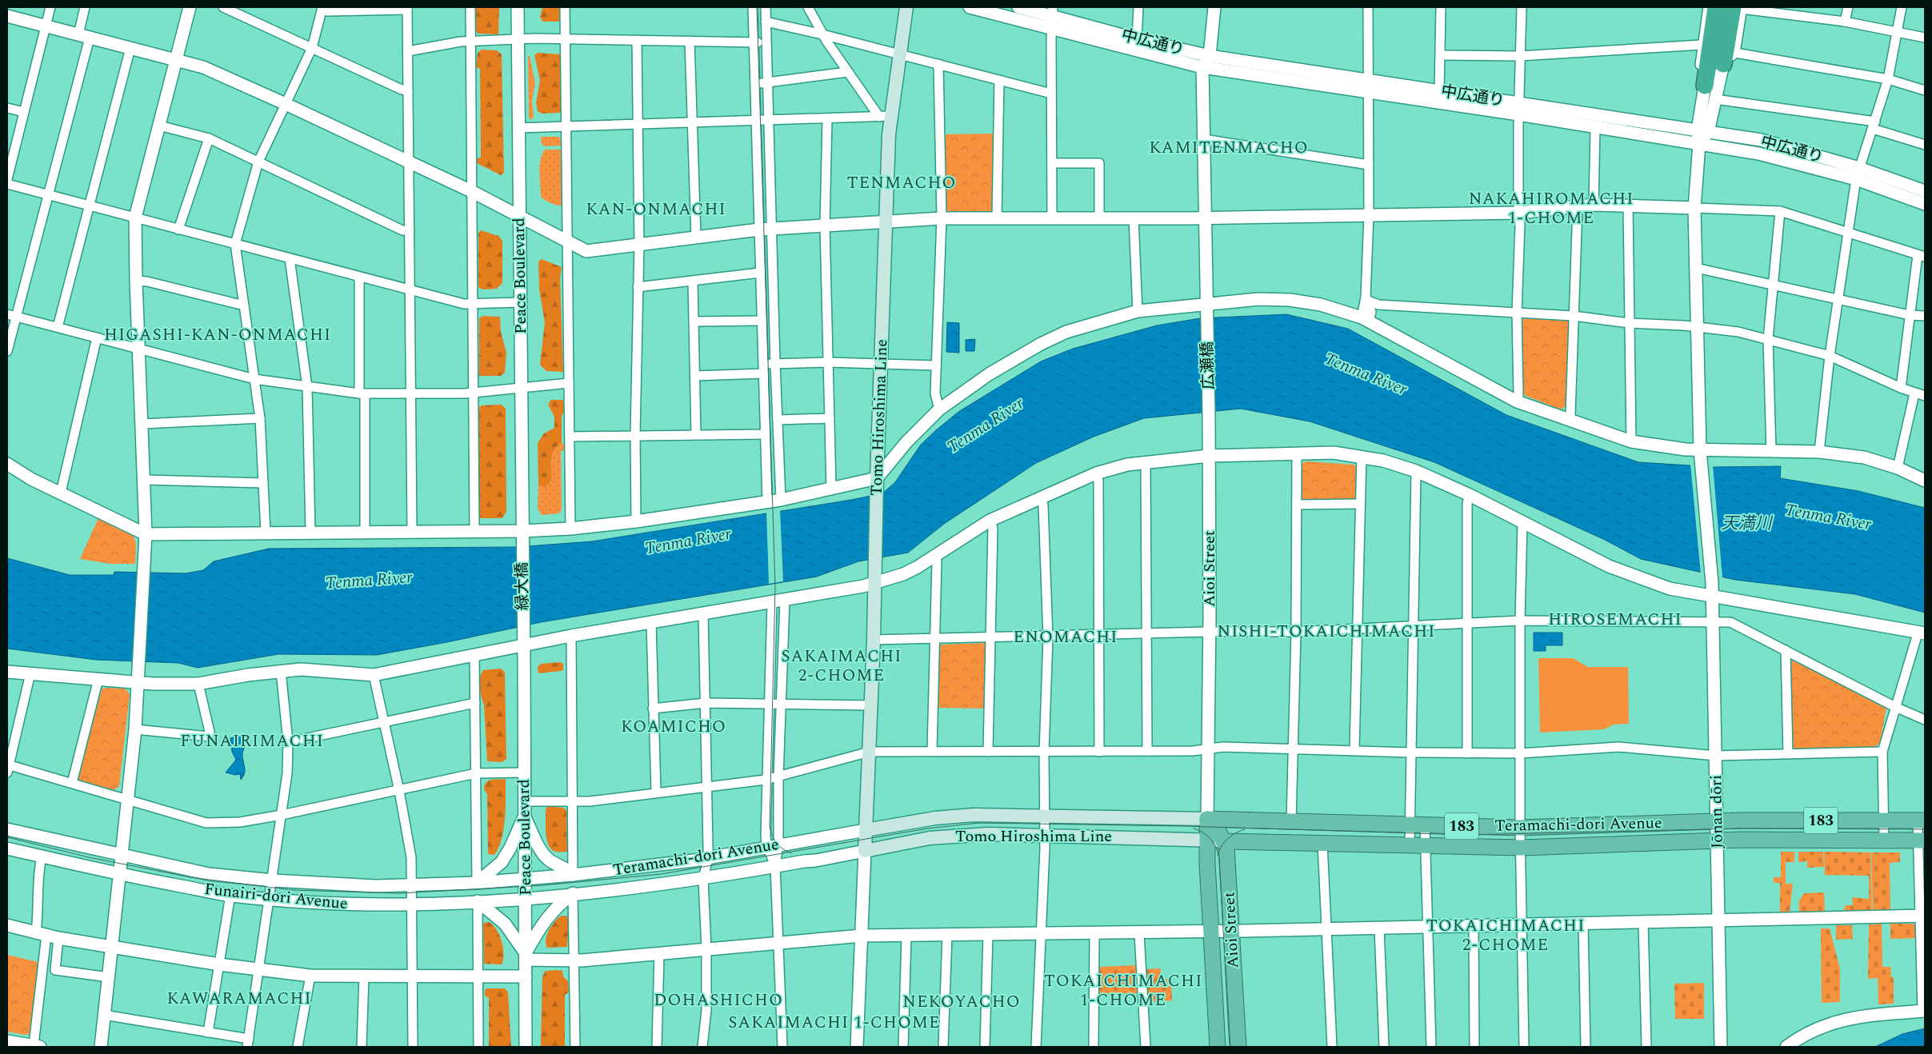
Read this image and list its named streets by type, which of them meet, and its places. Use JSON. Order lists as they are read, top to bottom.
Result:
{
  "streets": {
    "highway": ["Aioi Street", "183", "Teramachi-dori Avenue"],
    "main road": ["Tomo Hiroshima Line"],
    "street": [
      "中広通り",
      "Peace Boulevard",
      "広瀬橋",
      "緑大橋",
      "Jōnan dōri",
      "Funairi-dori Avenue"
    ]
  },
  "crossings": [
    ["中広通り", "Jōnan dōri"],
    ["Peace Boulevard", "緑大橋"],
    ["Peace Boulevard", "Teramachi-dori Avenue"],
    ["Peace Boulevard", "Funairi-dori Avenue"],
    ["広瀬橋", "Aioi Street"],
    ["Tomo Hiroshima Line", "Aioi Street"],
    ["Tomo Hiroshima Line", "Teramachi-dori Avenue"],
    ["Aioi Street", "Teramachi-dori Avenue"],
    ["Jōnan dōri", "Teramachi-dori Avenue"],
    ["Teramachi-dori Avenue", "Funairi-dori Avenue"]
  ],
  "districts": [
    "KAMITENMACHO",
    "TENMACHO",
    "NAKAHIROMACHI 1-CHOME",
    "KAN-ONMACHI",
    "HIGASHI-KAN-ONMACHI",
    "HIROSEMACHI",
    "NISHI-TOKAICHIMACHI",
    "ENOMACHI",
    "SAKAIMACHI 2-CHOME",
    "KOAMICHO",
    "FUNAIRIMACHI",
    "TOKAICHIMACHI 2-CHOME",
    "TOKAICHIMACHI 1-CHOME",
    "KAWARAMACHI",
    "DOHASHICHO",
    "NEKOYACHO",
    "SAKAIMACHI 1-CHOME"
  ],
  "water": ["Tenma River", "天満川"]
}
